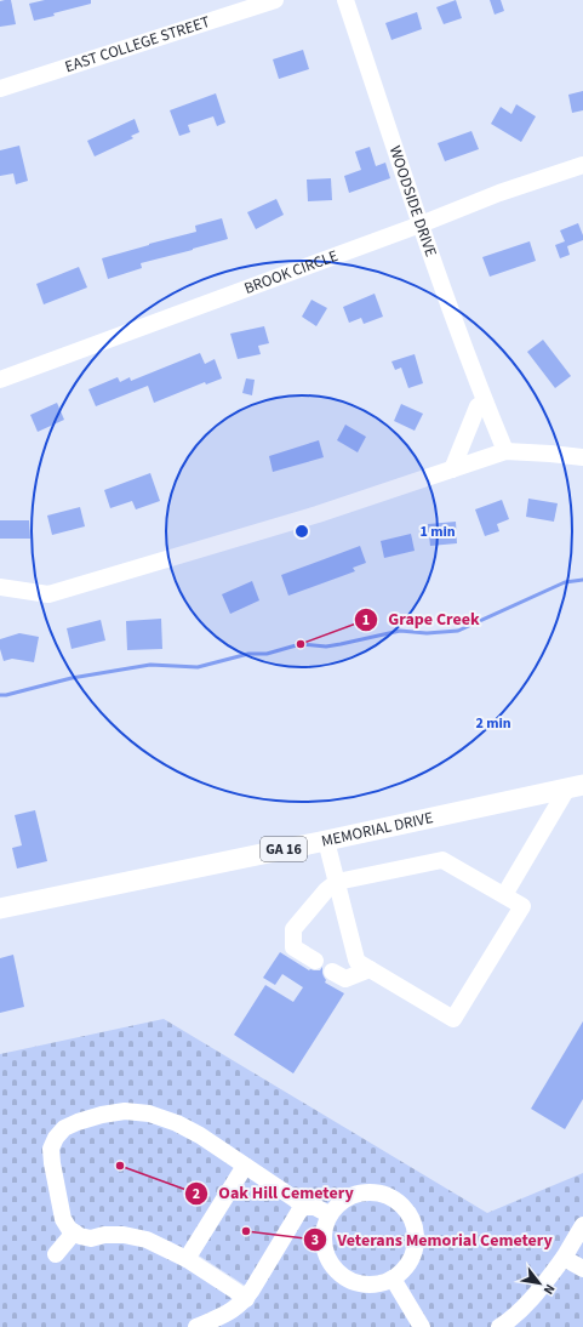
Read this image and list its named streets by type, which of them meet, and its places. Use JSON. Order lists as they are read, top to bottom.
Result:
{
  "streets": {
    "main road": ["MEMORIAL DRIVE", "GA 16"],
    "street": ["EAST COLLEGE STREET", "WOODSIDE DRIVE", "BROOK CIRCLE"]
  },
  "crossings": [
    ["WOODSIDE DRIVE", "BROOK CIRCLE"]
  ],
  "places": ["Grape Creek", "Oak Hill Cemetery", "Veterans Memorial Cemetery"],
  "north": "bottom right",
  "rings": ["1 min", "2 min"]
}
